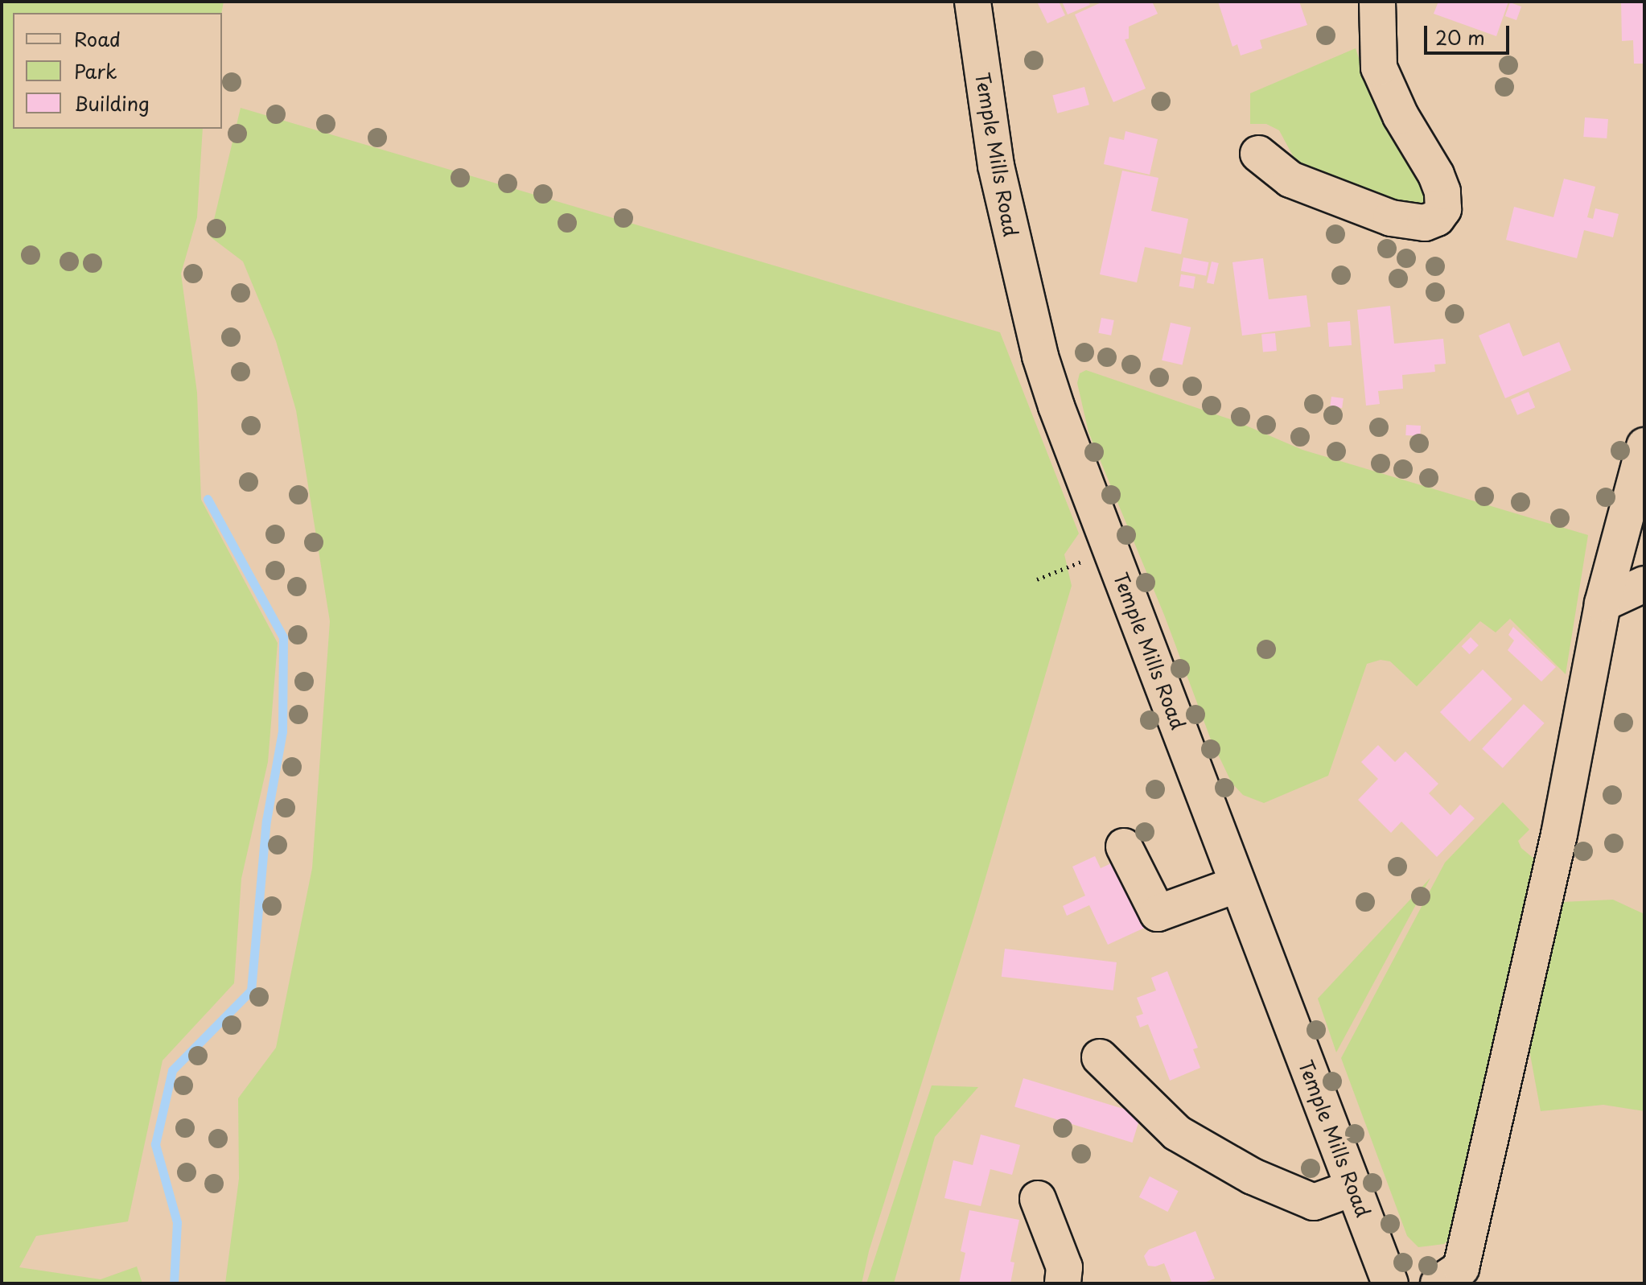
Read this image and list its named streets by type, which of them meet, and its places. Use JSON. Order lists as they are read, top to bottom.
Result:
{
  "streets": {
    "street": ["Temple Mills Road"]
  },
  "legend": ["Road", "Park", "Building"],
  "scale_bar": "20 m"
}
